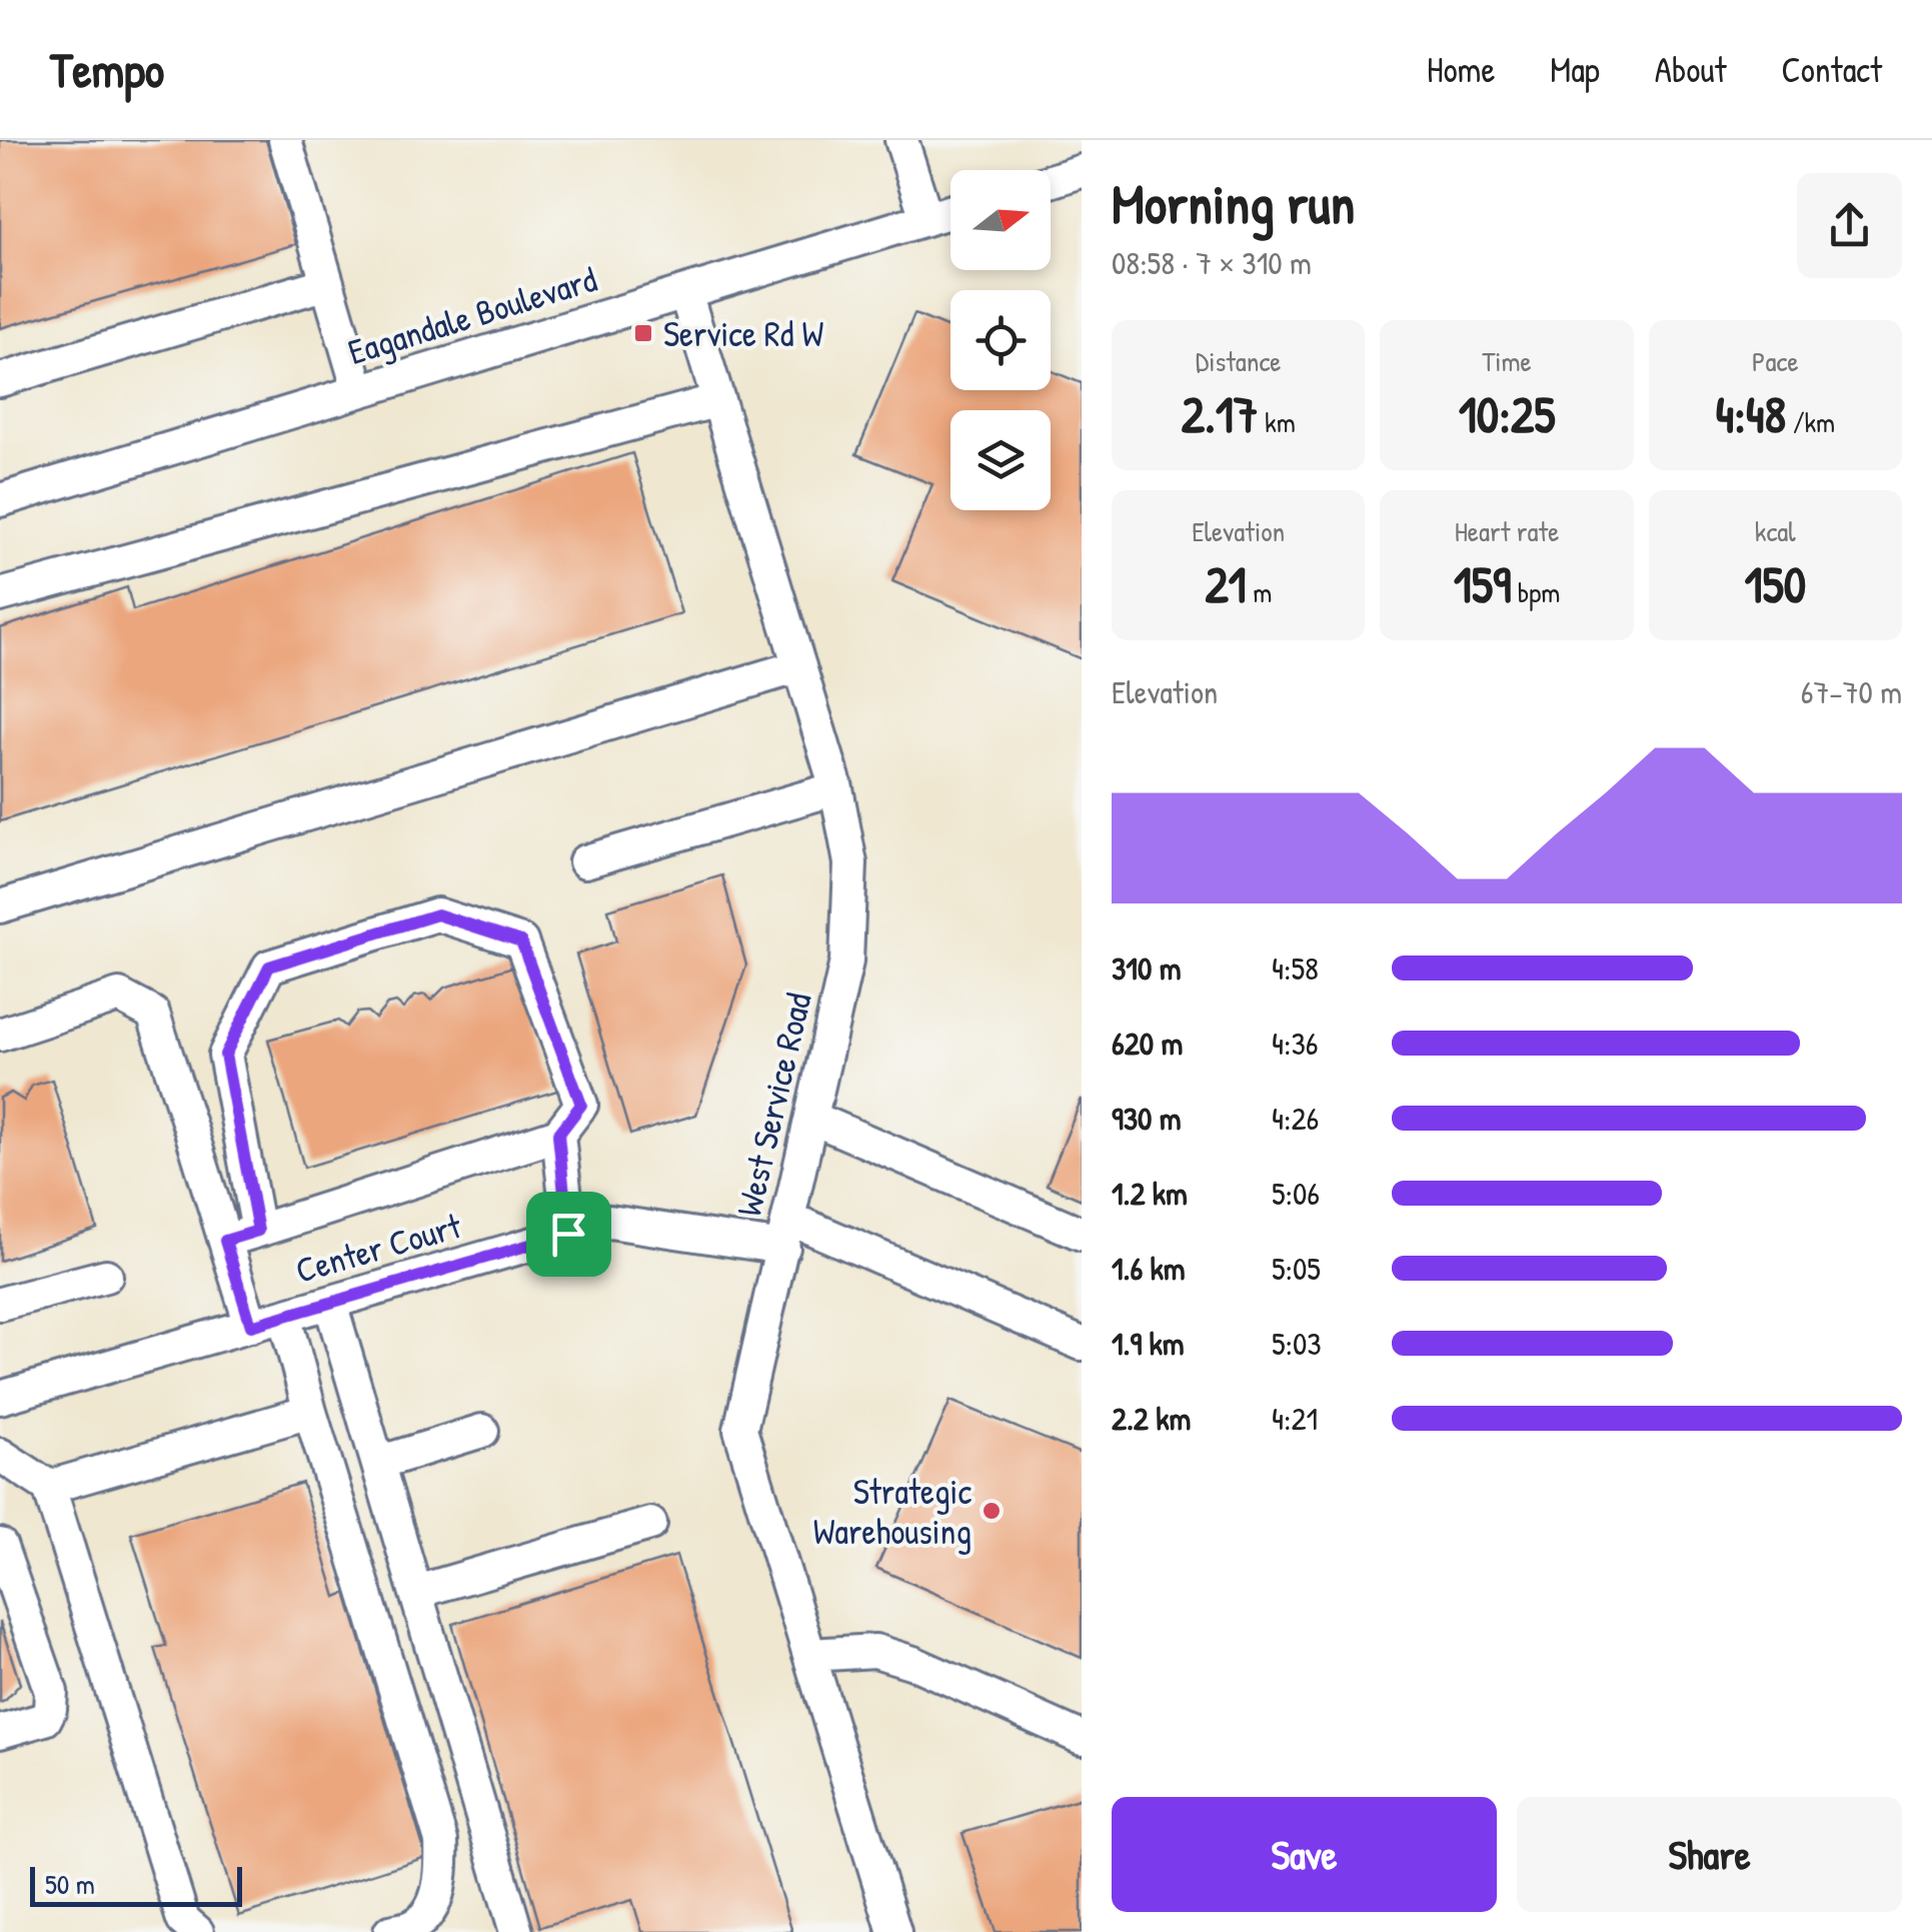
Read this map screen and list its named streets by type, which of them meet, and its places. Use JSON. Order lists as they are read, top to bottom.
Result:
{
  "streets": {
    "street": ["Eagandale Boulevard", "West Service Road", "Center Court"]
  },
  "crossings": [
    ["Eagandale Boulevard", "West Service Road"],
    ["West Service Road", "Center Court"]
  ],
  "places": {
    "transit": ["Service Rd W"],
    "other": ["Strategic Warehousing"]
  },
  "scale_bar": "50 m",
  "north": "right",
  "page": {
    "header": "Tempo",
    "nav": [
      "Home",
      "Map",
      "About",
      "Contact"
    ],
    "heading": ["Morning run", "08:58 · 7 × 310 m"],
    "stats": [
      ["Distance", "2.17 km"],
      ["Time", "10:25"],
      ["Pace", "4:48 /km"],
      ["Elevation", "21 m"],
      ["Heart rate", "159 bpm"],
      ["kcal", "150"]
    ],
    "chart": ["Elevation", "67–70 m"],
    "list": [
      {
        "name": "310 m",
        "note": "4:58"
      },
      {
        "name": "620 m",
        "note": "4:36"
      },
      {
        "name": "930 m",
        "note": "4:26"
      },
      {
        "name": "1.2 km",
        "note": "5:06"
      },
      {
        "name": "1.6 km",
        "note": "5:05"
      },
      {
        "name": "1.9 km",
        "note": "5:03"
      },
      {
        "name": "2.2 km",
        "note": "4:21"
      }
    ],
    "buttons": ["Save", "Share"],
    "scale": "50 m"
  }
}
